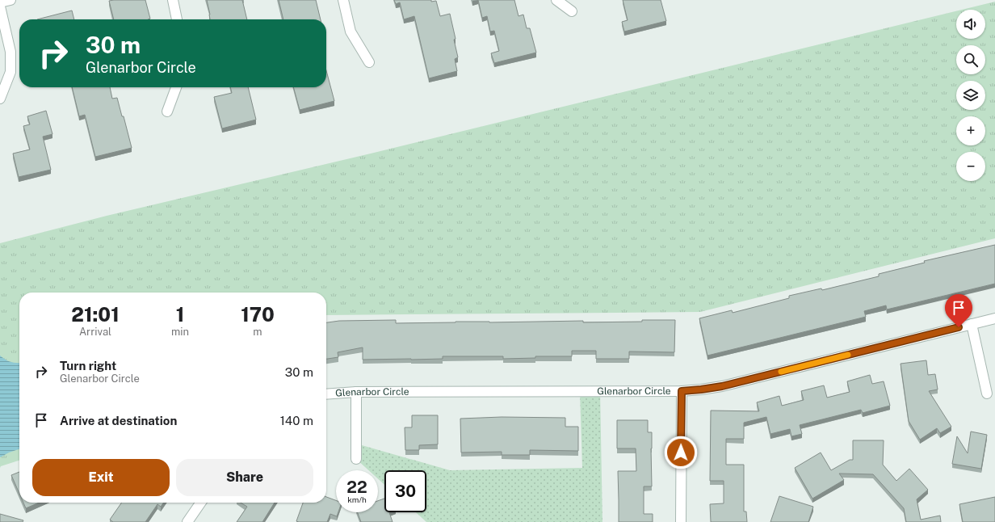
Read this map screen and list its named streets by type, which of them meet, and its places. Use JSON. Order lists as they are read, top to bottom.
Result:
{
  "streets": {
    "street": ["Glenarbor Circle"]
  },
  "page": {
    "map_buttons": ["+", "−"],
    "turn": ["30 m", "Glenarbor Circle"],
    "eta": [
      "21:01",
      "Arrival",
      "1",
      "min",
      "170",
      "m"
    ],
    "list": [
      {
        "name": "Turn right",
        "note": "Glenarbor Circle",
        "value": "30 m"
      },
      {
        "name": "Arrive at destination",
        "value": "140 m"
      }
    ],
    "buttons": ["Exit", "Share"],
    "speed": "22 km/h",
    "limit": "30"
  }
}
